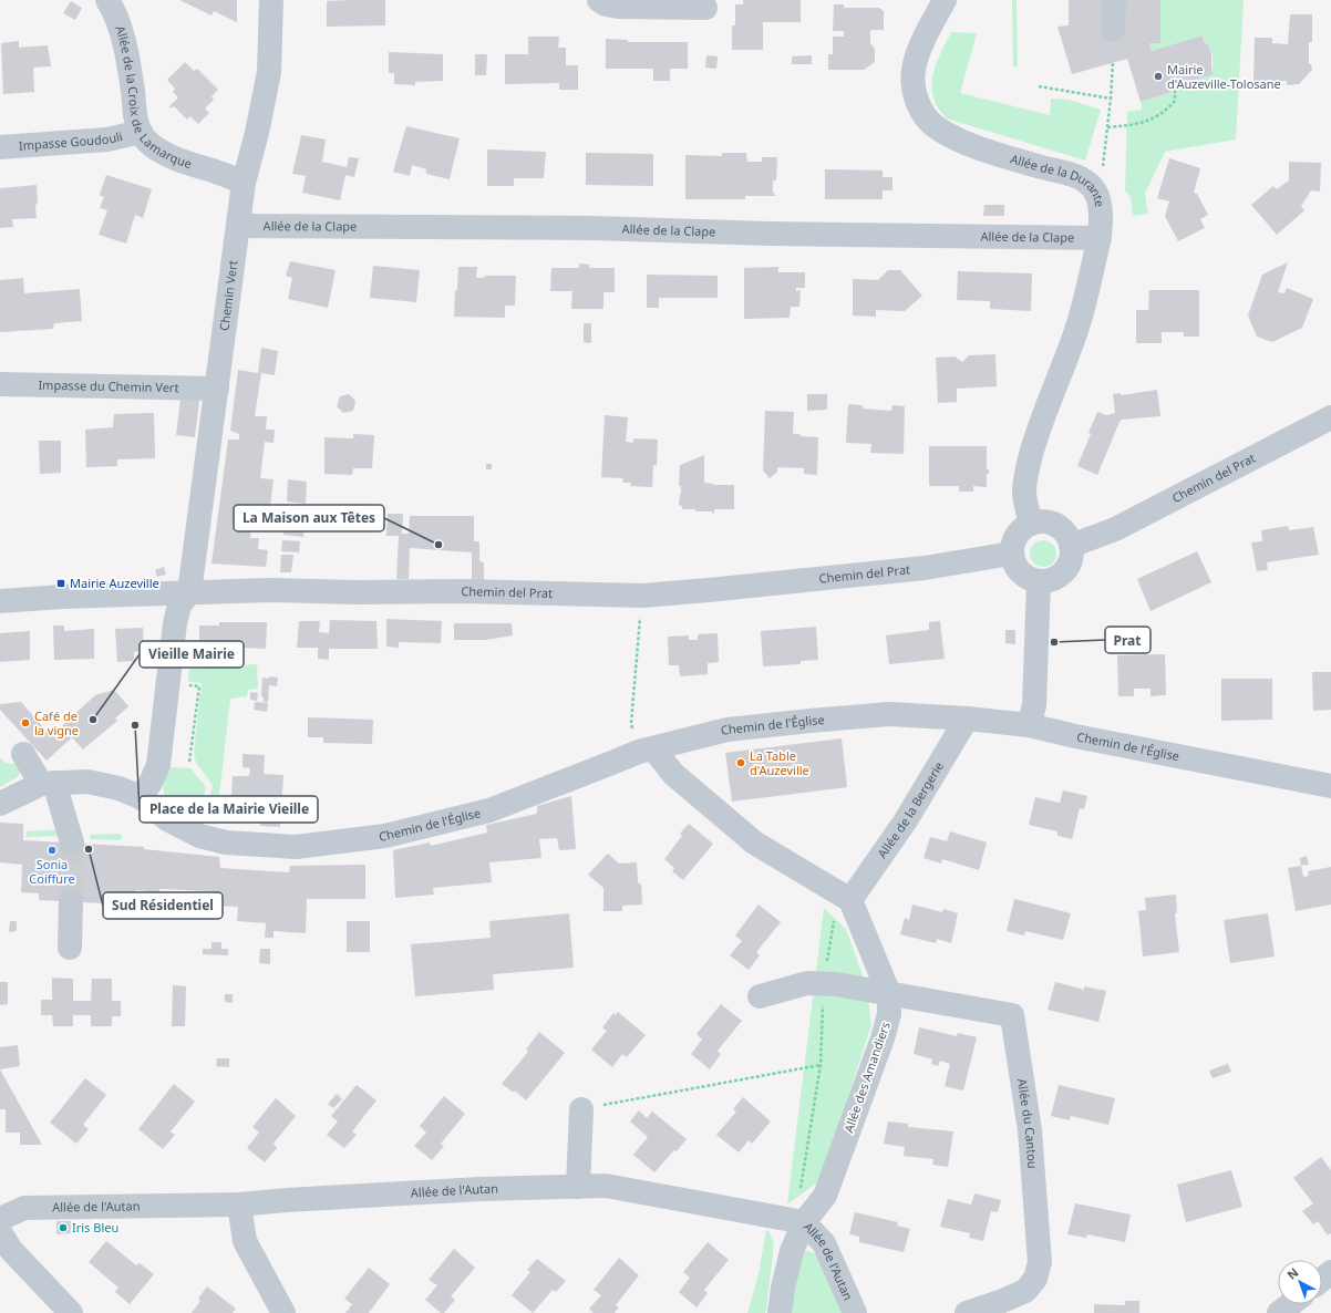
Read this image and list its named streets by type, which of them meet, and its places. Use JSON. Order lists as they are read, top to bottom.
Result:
{
  "streets": {
    "street": [
      "Allée de la Croix de Lamarque",
      "Impasse Goudouli",
      "Allée de la Durante",
      "Allée de la Clape",
      "Chemin Vert",
      "Impasse du Chemin Vert",
      "Chemin del Prat",
      "Chemin de l'Église",
      "Allée de la Bergerie",
      "Allée des Amandiers",
      "Allée du Cantou",
      "Allée de l'Autan"
    ]
  },
  "crossings": [
    ["Allée de la Croix de Lamarque", "Impasse Goudouli"],
    ["Allée de la Croix de Lamarque", "Chemin Vert"],
    ["Allée de la Durante", "Allée de la Clape"],
    ["Allée de la Durante", "Chemin del Prat"],
    ["Allée de la Clape", "Chemin Vert"],
    ["Chemin Vert", "Impasse du Chemin Vert"],
    ["Chemin Vert", "Chemin del Prat"],
    ["Chemin de l'Église", "Allée de la Bergerie"],
    ["Allée de la Bergerie", "Allée des Amandiers"],
    ["Allée des Amandiers", "Allée du Cantou"],
    ["Allée des Amandiers", "Allée de l'Autan"]
  ],
  "places": {
    "other": [
      "Mairie d'Auzeville-Tolosane",
      "La Maison aux Têtes",
      "Prat",
      "Vieille Mairie",
      "Café de la vigne",
      "Place de la Mairie Vieille",
      "La Table d'Auzeville",
      "Sud Résidentiel",
      "Sonia Coiffure",
      "Iris Bleu"
    ],
    "transit": ["Mairie Auzeville"]
  },
  "north": "top left"
}
